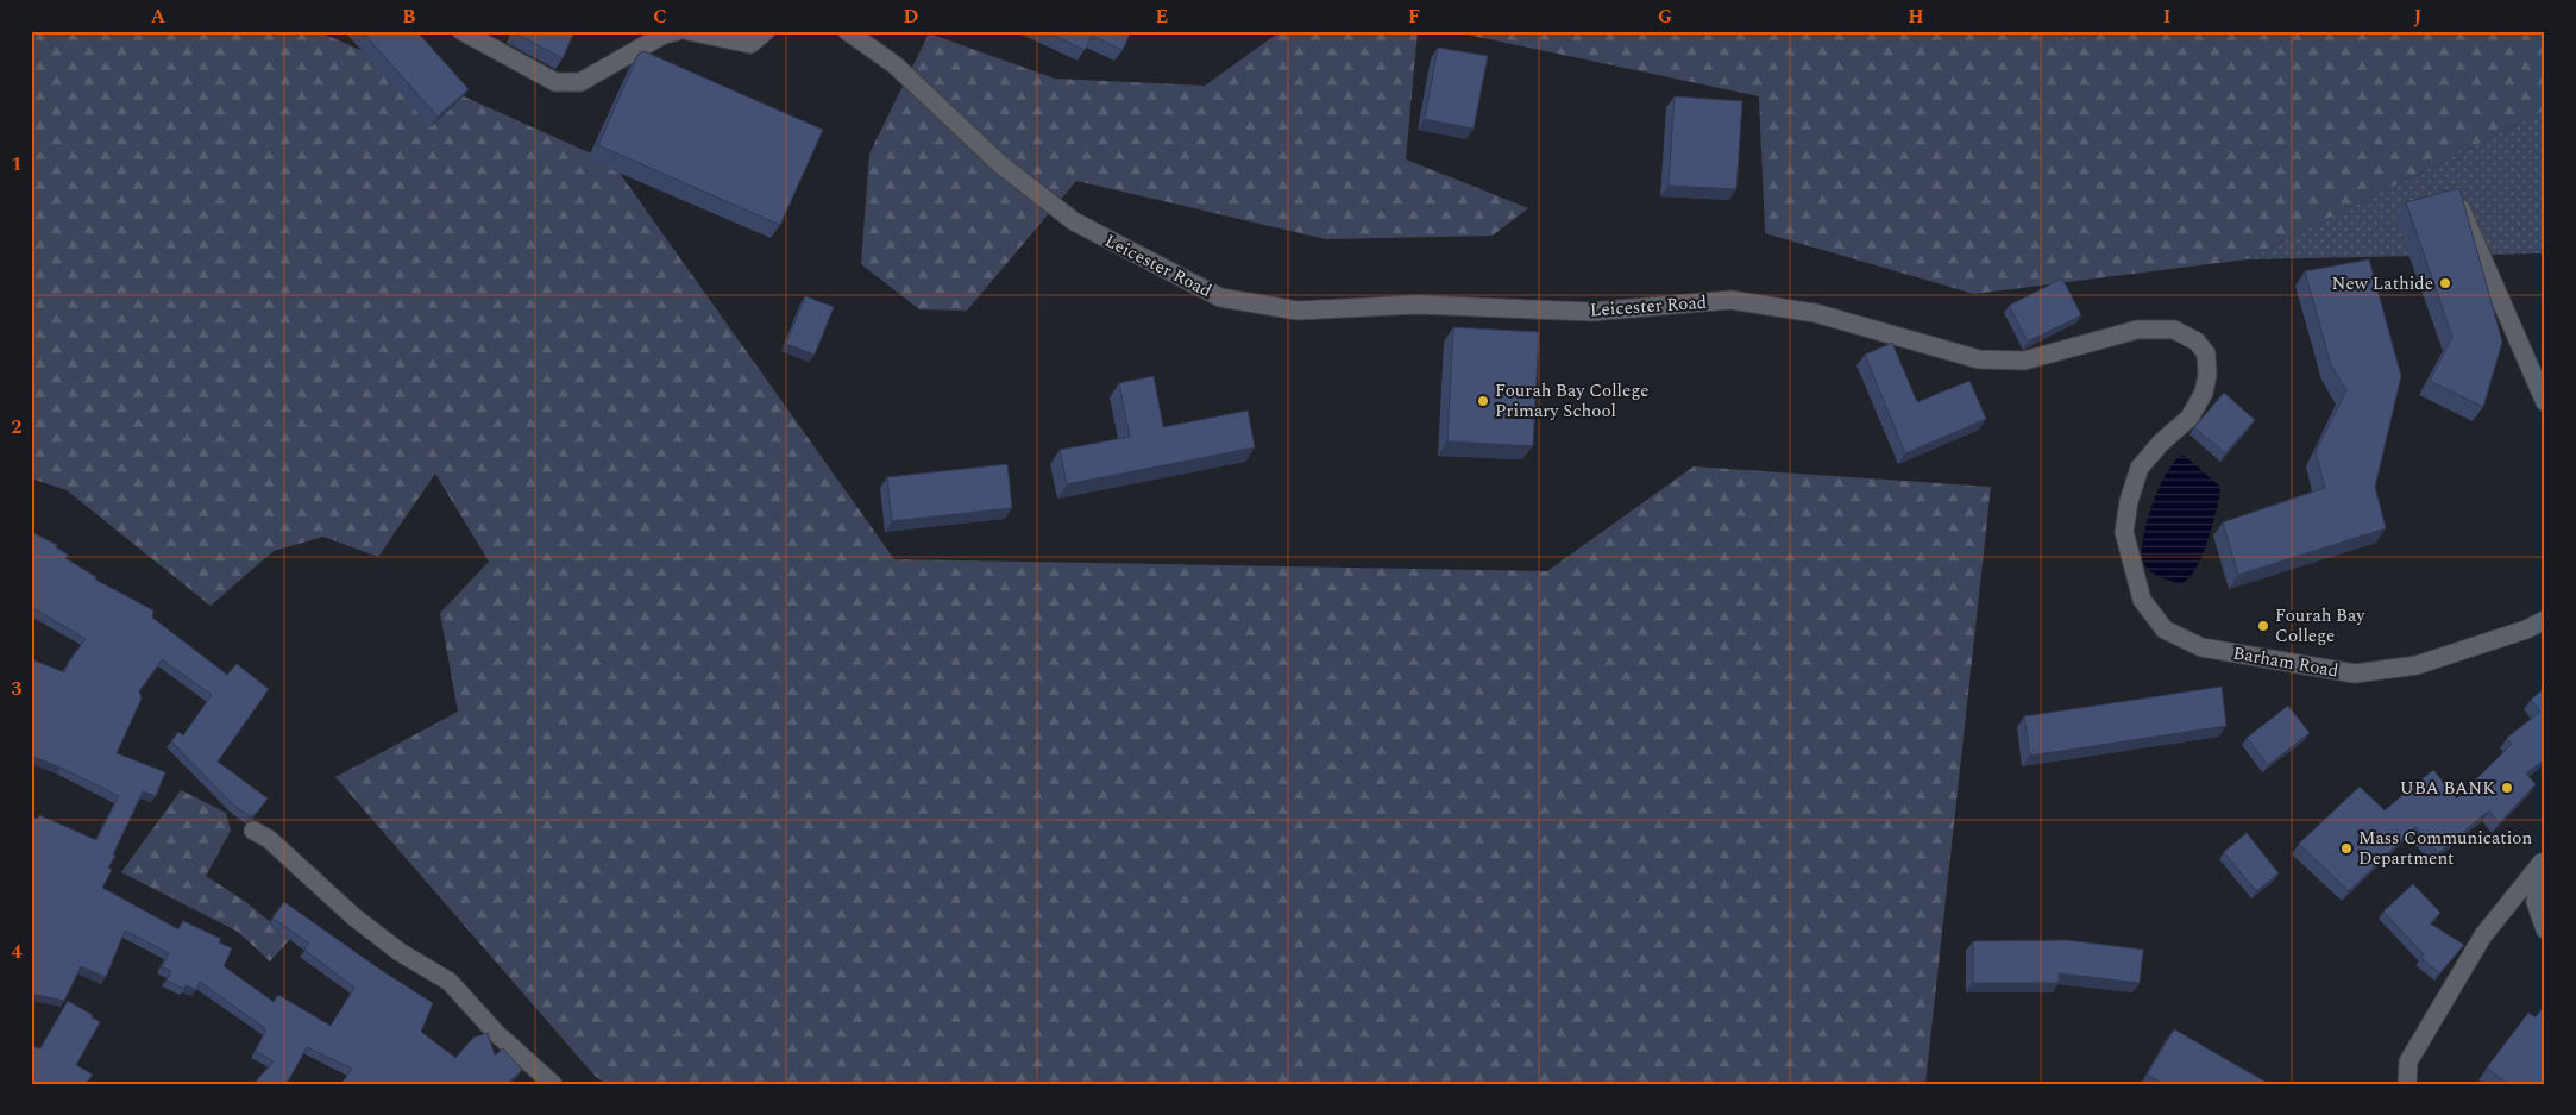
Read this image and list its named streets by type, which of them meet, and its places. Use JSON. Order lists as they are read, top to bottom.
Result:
{
  "streets": {
    "street": ["Leicester Road", "Barham Road"]
  },
  "crossings": [
    ["Leicester Road", "Barham Road"]
  ],
  "places": [
    "New Lathide",
    "Fourah Bay College Primary School",
    "Fourah Bay College",
    "UBA BANK",
    "Mass Communication Department"
  ],
  "grid": {
    "columns": [
      "A",
      "B",
      "C",
      "D",
      "E",
      "F",
      "G",
      "H",
      "I",
      "J"
    ],
    "rows": [
      "1",
      "2",
      "3",
      "4"
    ]
  }
}
